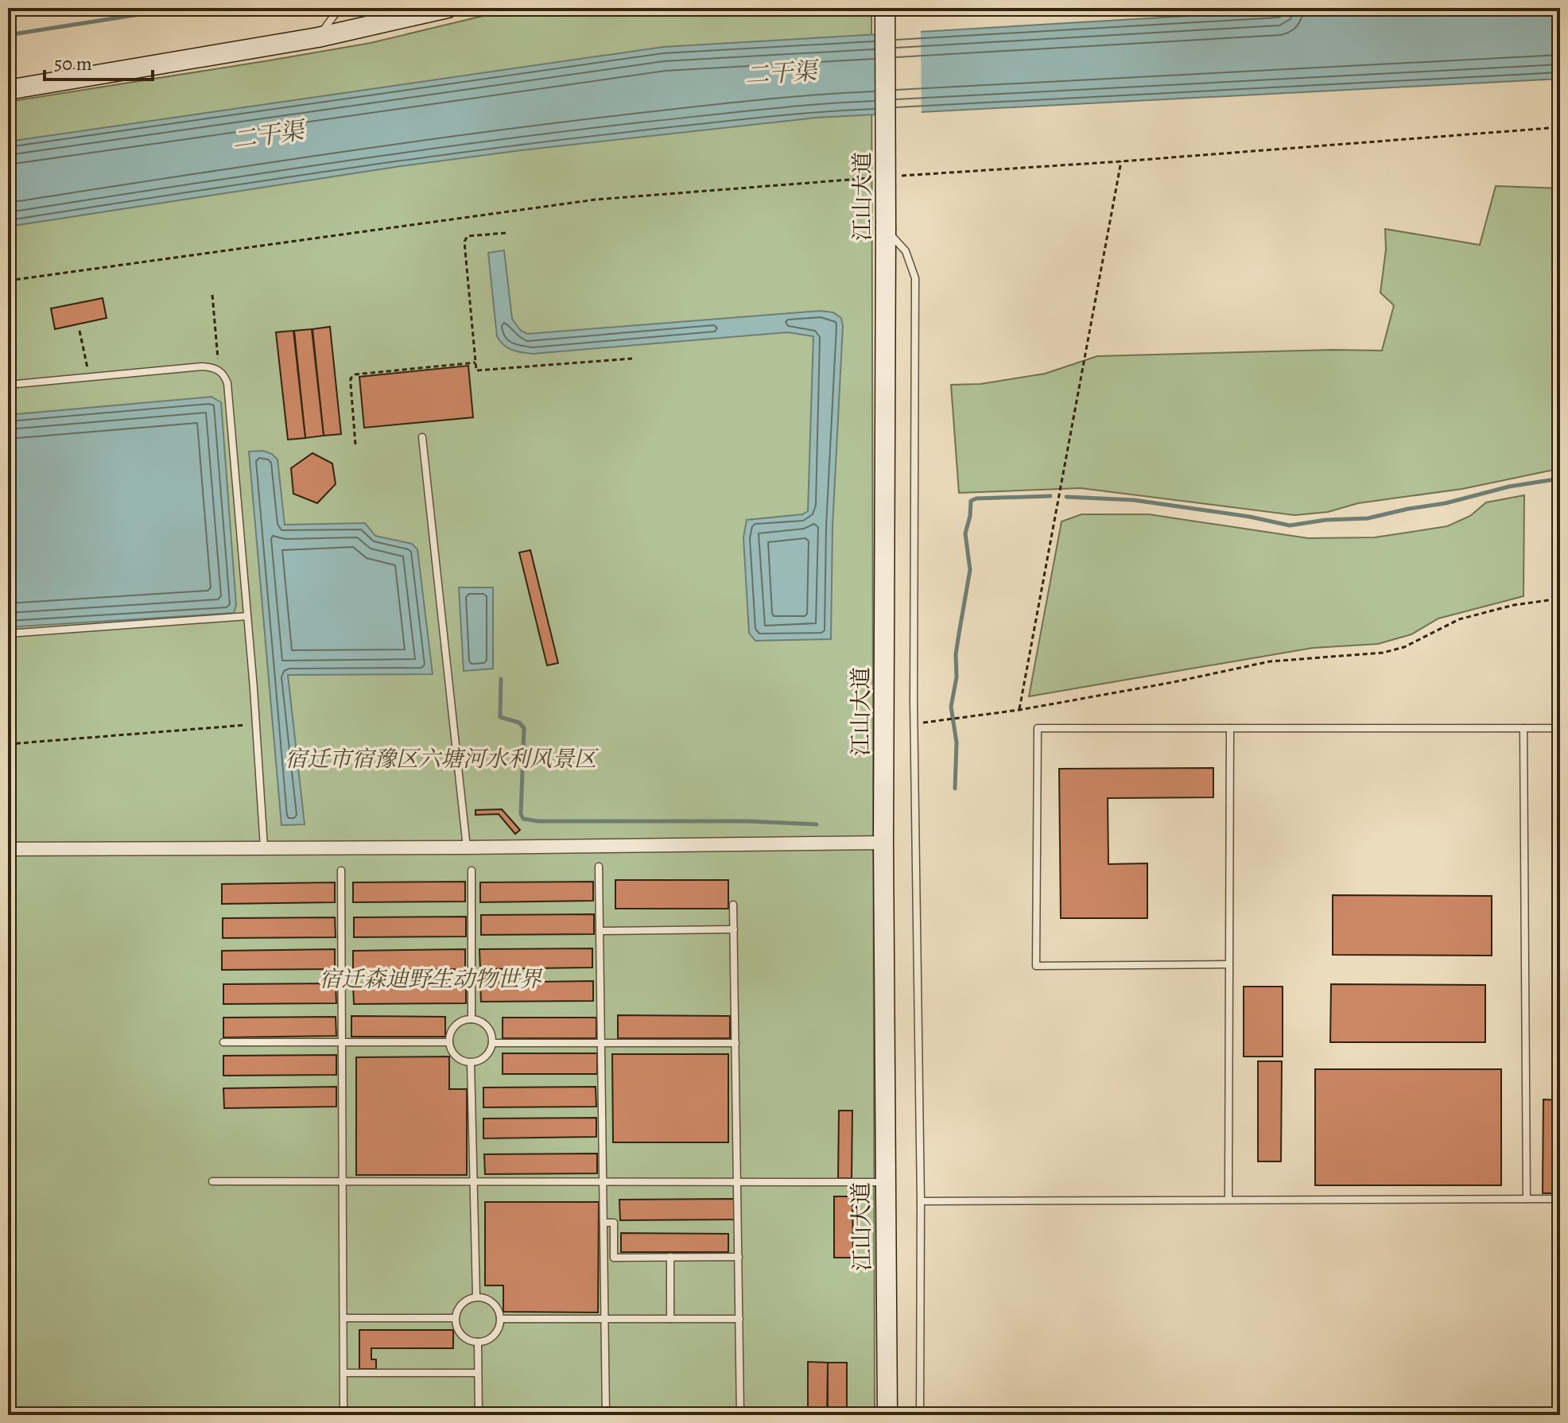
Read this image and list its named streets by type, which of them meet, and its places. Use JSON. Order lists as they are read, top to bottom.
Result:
{
  "streets": {
    "main road": ["江山大道"]
  },
  "water": ["二干渠"],
  "parks": ["宿迁市宿豫区六塘河水利风景区", "宿迁森迪野生动物世界"],
  "scale_bar": "50 m"
}
